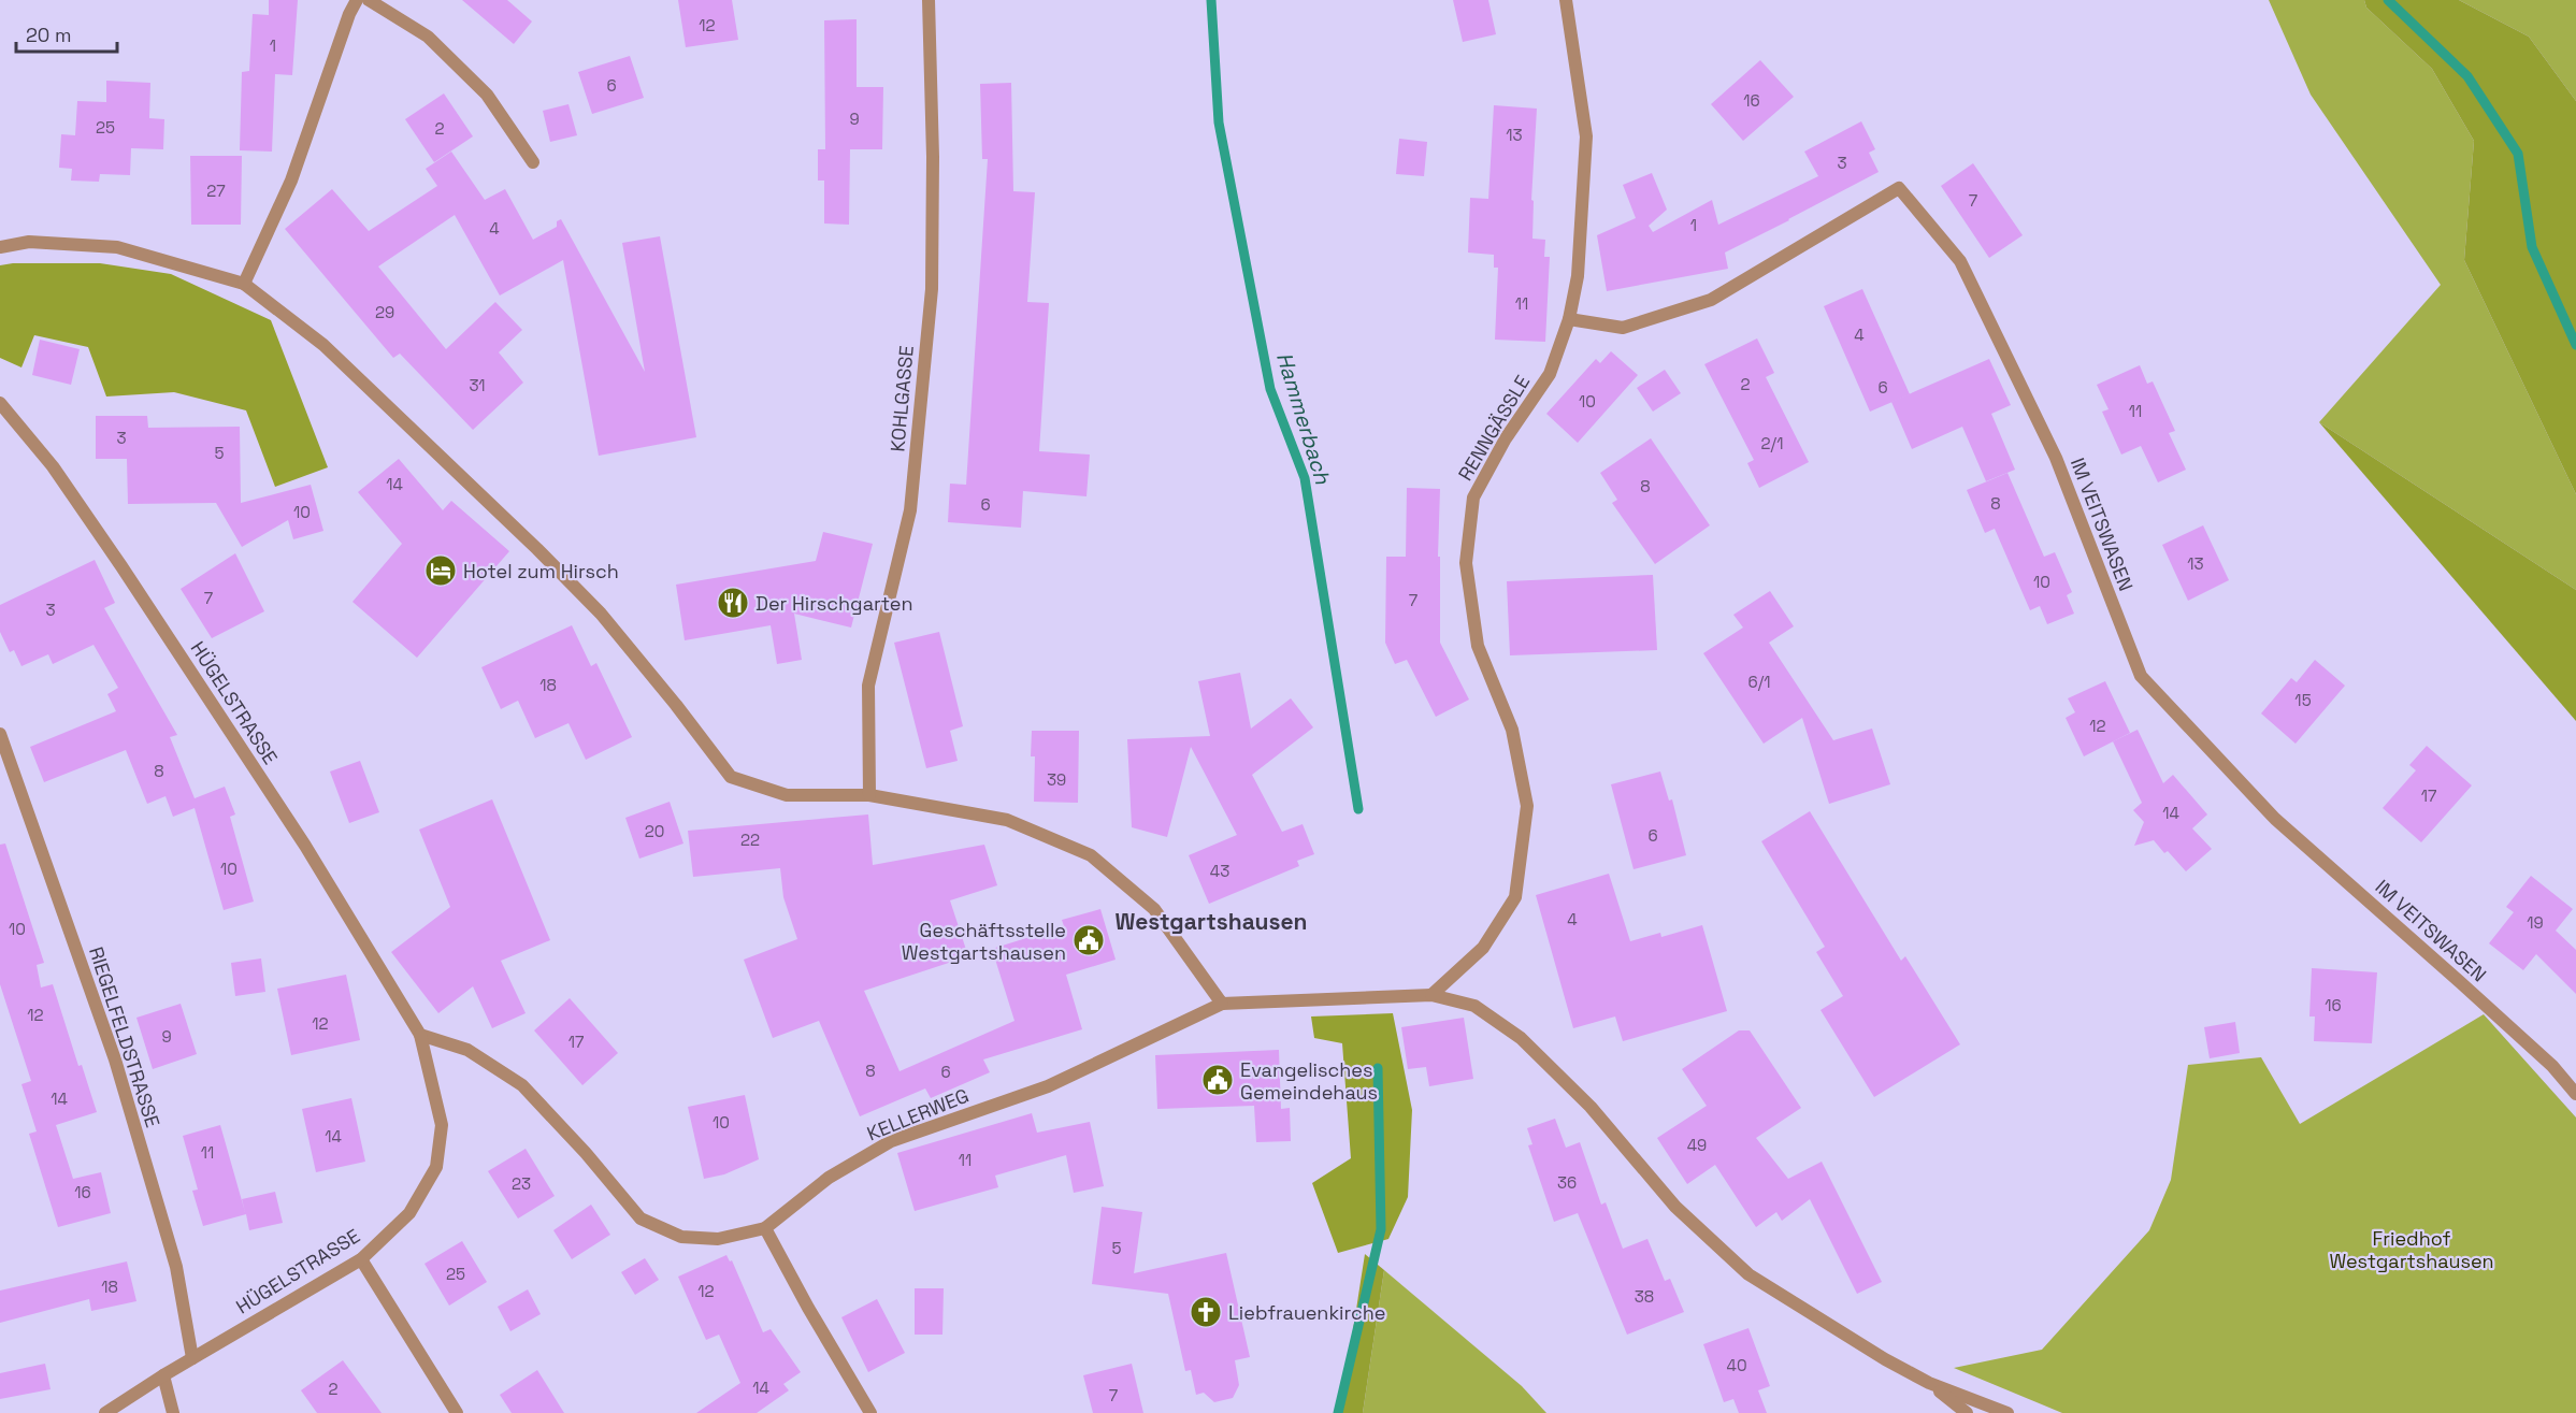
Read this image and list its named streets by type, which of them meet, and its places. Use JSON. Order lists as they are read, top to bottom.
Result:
{
  "streets": {
    "street": [
      "KOHLGASSE",
      "RENNGÄSSLE",
      "IM VEITSWASEN",
      "HÜGELSTRASSE",
      "RIEGELFELDSTRASSE",
      "KELLERWEG"
    ]
  },
  "crossings": [
    ["RENNGÄSSLE", "IM VEITSWASEN"],
    ["HÜGELSTRASSE", "RIEGELFELDSTRASSE"]
  ],
  "districts": ["Westgartshausen"],
  "water": ["Hammerbach"],
  "parks": ["Friedhof Westgartshausen"],
  "places": {
    "hotel": ["Hotel zum Hirsch"],
    "restaurant": ["Der Hirschgarten"],
    "public building": ["Geschäftsstelle Westgartshausen", "Evangelisches Gemeindehaus"],
    "church": ["Liebfrauenkirche"]
  },
  "house_numbers": [
    "12",
    "1",
    "6",
    "16",
    "9",
    "25",
    "2",
    "13",
    "3",
    "27",
    "7",
    "1",
    "4",
    "11",
    "29",
    "4",
    "2",
    "31",
    "6",
    "10",
    "11",
    "3",
    "2/1",
    "5",
    "14",
    "8",
    "8",
    "6",
    "10",
    "13",
    "10",
    "7",
    "7",
    "3",
    "6/1",
    "18",
    "15",
    "12",
    "8",
    "39",
    "17",
    "14",
    "20",
    "6",
    "22",
    "10",
    "43",
    "4",
    "19",
    "10",
    "16",
    "12",
    "12",
    "9",
    "17",
    "8",
    "6",
    "14",
    "10",
    "14",
    "49",
    "11",
    "11",
    "36",
    "23",
    "16",
    "5",
    "25",
    "18",
    "12",
    "38",
    "40",
    "14",
    "2",
    "7"
  ],
  "scale_bar": "20 m"
}
